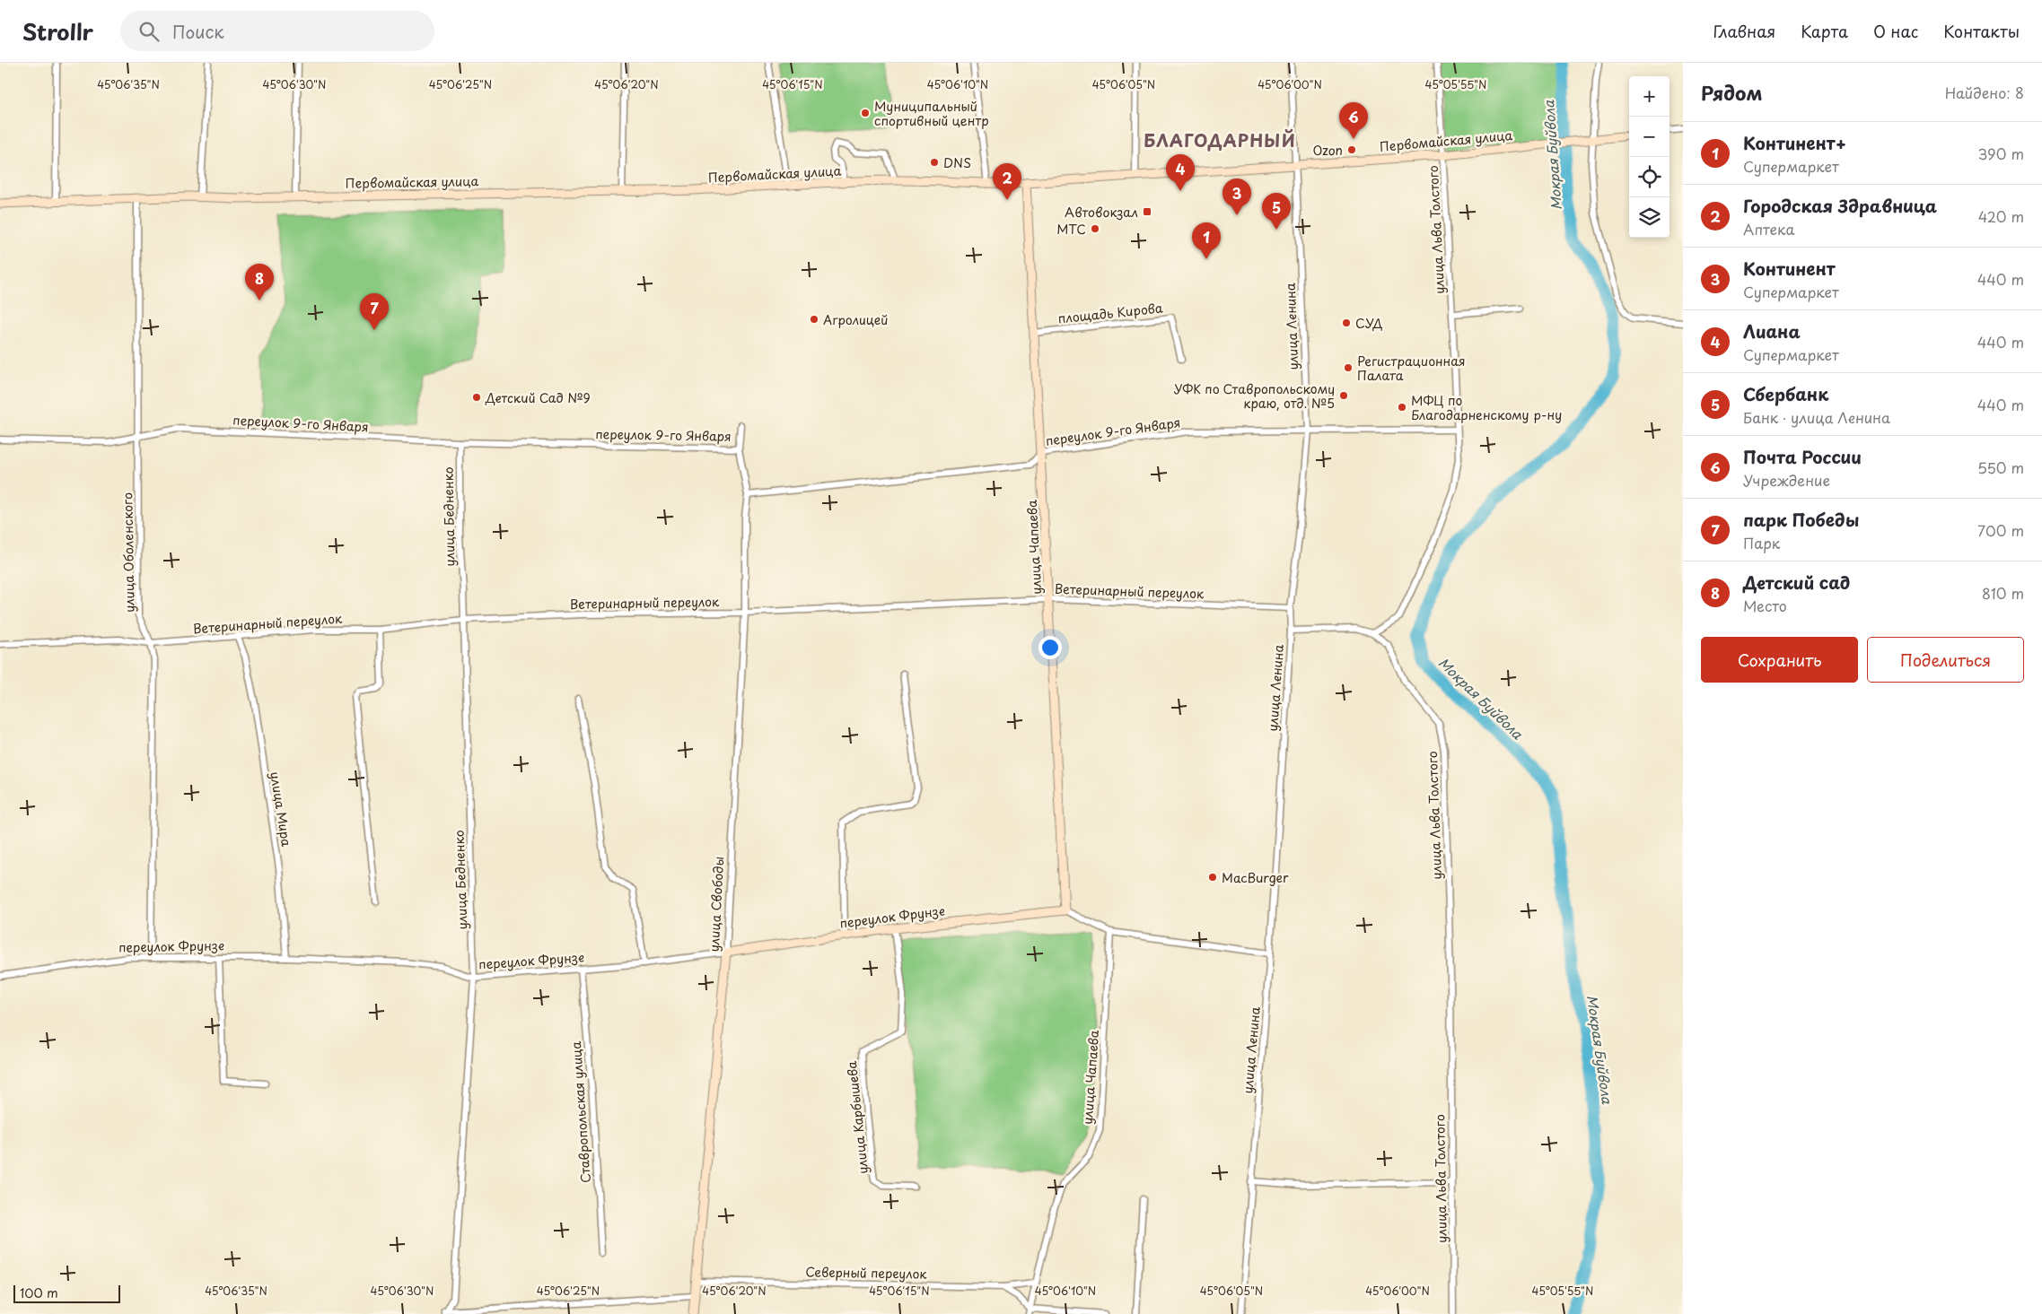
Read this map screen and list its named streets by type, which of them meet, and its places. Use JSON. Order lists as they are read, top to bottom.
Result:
{
  "streets": {
    "main road": [
      "Первомайская улица",
      "улица Чапаева",
      "улица Свободы",
      "переулок Фрунзе"
    ],
    "street": [
      "улица Льва Толстого",
      "площадь Кирова",
      "улица Ленина",
      "переулок 9-го Января",
      "улица Бедненко",
      "улица Оболенского",
      "Ветеринарный переулок",
      "улица Мира",
      "Ставропольская улица",
      "улица Карбышева",
      "Северный переулок"
    ]
  },
  "crossings": [
    ["Первомайская улица", "улица Льва Толстого"],
    ["Первомайская улица", "улица Ленина"],
    ["Первомайская улица", "улица Чапаева"],
    ["Первомайская улица", "улица Оболенского"],
    ["улица Льва Толстого", "переулок 9-го Января"],
    ["площадь Кирова", "улица Чапаева"],
    ["улица Ленина", "переулок 9-го Января"],
    ["улица Ленина", "Ветеринарный переулок"],
    ["переулок 9-го Января", "улица Бедненко"],
    ["переулок 9-го Января", "улица Чапаева"],
    ["переулок 9-го Января", "улица Оболенского"],
    ["переулок 9-го Января", "улица Свободы"],
    ["улица Бедненко", "Ветеринарный переулок"],
    ["улица Бедненко", "переулок Фрунзе"],
    ["улица Чапаева", "Ветеринарный переулок"],
    ["улица Чапаева", "переулок Фрунзе"],
    ["улица Чапаева", "Северный переулок"],
    ["улица Оболенского", "Ветеринарный переулок"],
    ["улица Оболенского", "переулок Фрунзе"],
    ["Ветеринарный переулок", "улица Мира"],
    ["Ветеринарный переулок", "улица Свободы"],
    ["улица Мира", "переулок Фрунзе"],
    ["улица Свободы", "переулок Фрунзе"],
    ["улица Свободы", "Северный переулок"],
    ["переулок Фрунзе", "Ставропольская улица"],
    ["переулок Фрунзе", "улица Карбышева"]
  ],
  "districts": ["БЛАГОДАРНЫЙ"],
  "water": ["Мокрая Буйвола"],
  "places": {
    "other": [
      "Муниципальный спортивный центр",
      "Ozon",
      "DNS",
      "МТС",
      "Агролицей",
      "СУД",
      "Регистрационная Палата",
      "УФК по Ставропольскому краю, отд. №5",
      "Детский Сад №9",
      "МФЦ по Благодарненскому р-ну",
      "MacBurger"
    ],
    "transit": ["Автовокзал"]
  },
  "scale_bar": "100 m",
  "page": {
    "header": "Strollr",
    "search": "Поиск",
    "nav": [
      "Главная",
      "Карта",
      "О нас",
      "Контакты"
    ],
    "heading": ["Рядом", "Найдено: 8"],
    "map_buttons": ["+", "−"],
    "pins": [
      "6",
      "4",
      "2",
      "3",
      "5",
      "1",
      "8",
      "7"
    ],
    "list": [
      {
        "mark": "1",
        "name": "Континент+",
        "note": "Супермаркет",
        "value": "390 m"
      },
      {
        "mark": "2",
        "name": "Городская Здравница",
        "note": "Аптека",
        "value": "420 m"
      },
      {
        "mark": "3",
        "name": "Континент",
        "note": "Супермаркет",
        "value": "440 m"
      },
      {
        "mark": "4",
        "name": "Лиана",
        "note": "Супермаркет",
        "value": "440 m"
      },
      {
        "mark": "5",
        "name": "Сбербанк",
        "note": "Банк · улица Ленина",
        "value": "440 m"
      },
      {
        "mark": "6",
        "name": "Почта России",
        "note": "Учреждение",
        "value": "550 m"
      },
      {
        "mark": "7",
        "name": "парк Победы",
        "note": "Парк",
        "value": "700 m"
      },
      {
        "mark": "8",
        "name": "Детский сад",
        "note": "Место",
        "value": "810 m"
      }
    ],
    "buttons": ["Сохранить", "Поделиться"],
    "scale": "100 m"
  },
  "coordinates": [
    "45°06'35\"N",
    "45°06'30\"N",
    "45°06'25\"N",
    "45°06'20\"N",
    "45°06'15\"N",
    "45°06'10\"N",
    "45°06'05\"N",
    "45°06'00\"N",
    "45°05'55\"N"
  ]
}
